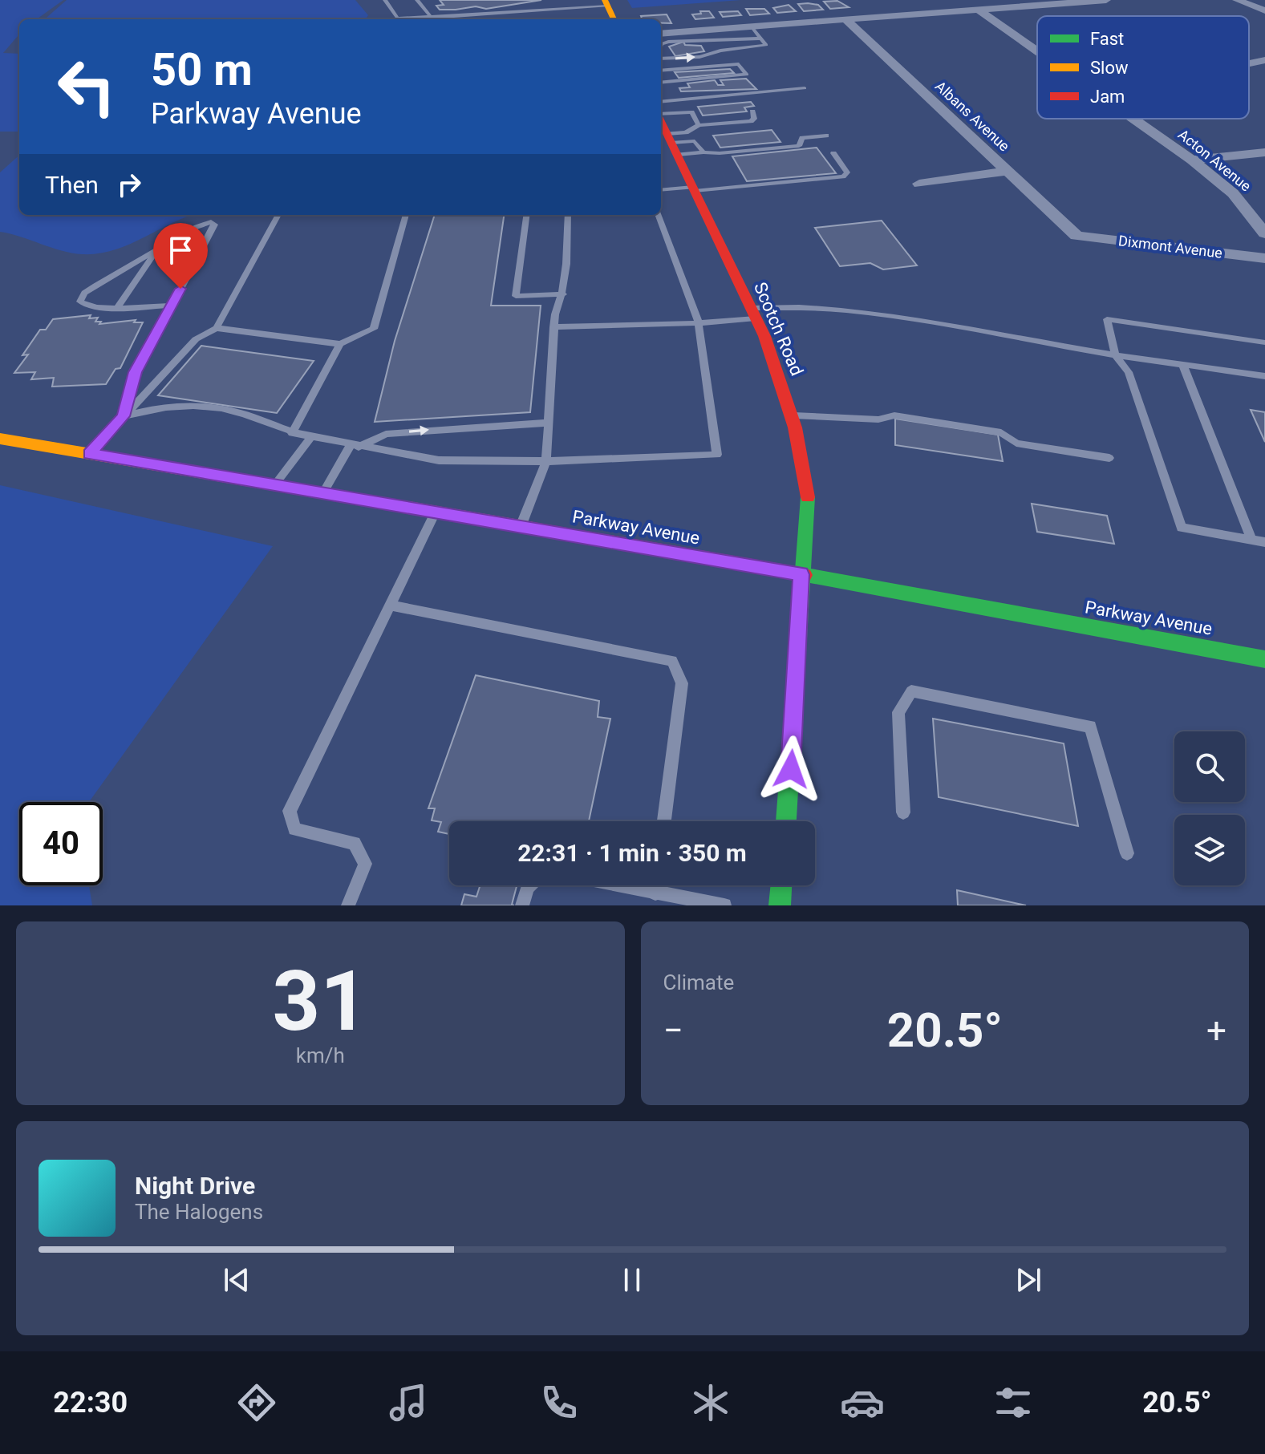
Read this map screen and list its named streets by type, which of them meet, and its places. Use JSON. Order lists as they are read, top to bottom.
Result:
{
  "streets": {
    "main road": ["Scotch Road", "Parkway Avenue"],
    "street": ["Albans Avenue", "Acton Avenue", "Dixmont Avenue"]
  },
  "crossings": [
    ["Albans Avenue", "Dixmont Avenue"],
    ["Scotch Road", "Parkway Avenue"]
  ],
  "legend": ["Fast", "Slow", "Jam"],
  "page": {
    "turn": ["50 m", "Parkway Avenue"],
    "then": "Then",
    "limit": "40",
    "trip": "22:31 · 1 min · 350 m",
    "tile": [
      ["31", "km/h"],
      "Climate"
    ],
    "heat": ["−", "20.5°", "+"],
    "song": ["Night Drive", "The Halogens"],
    "tabs": ["22:30", "20.5°"]
  }
}
